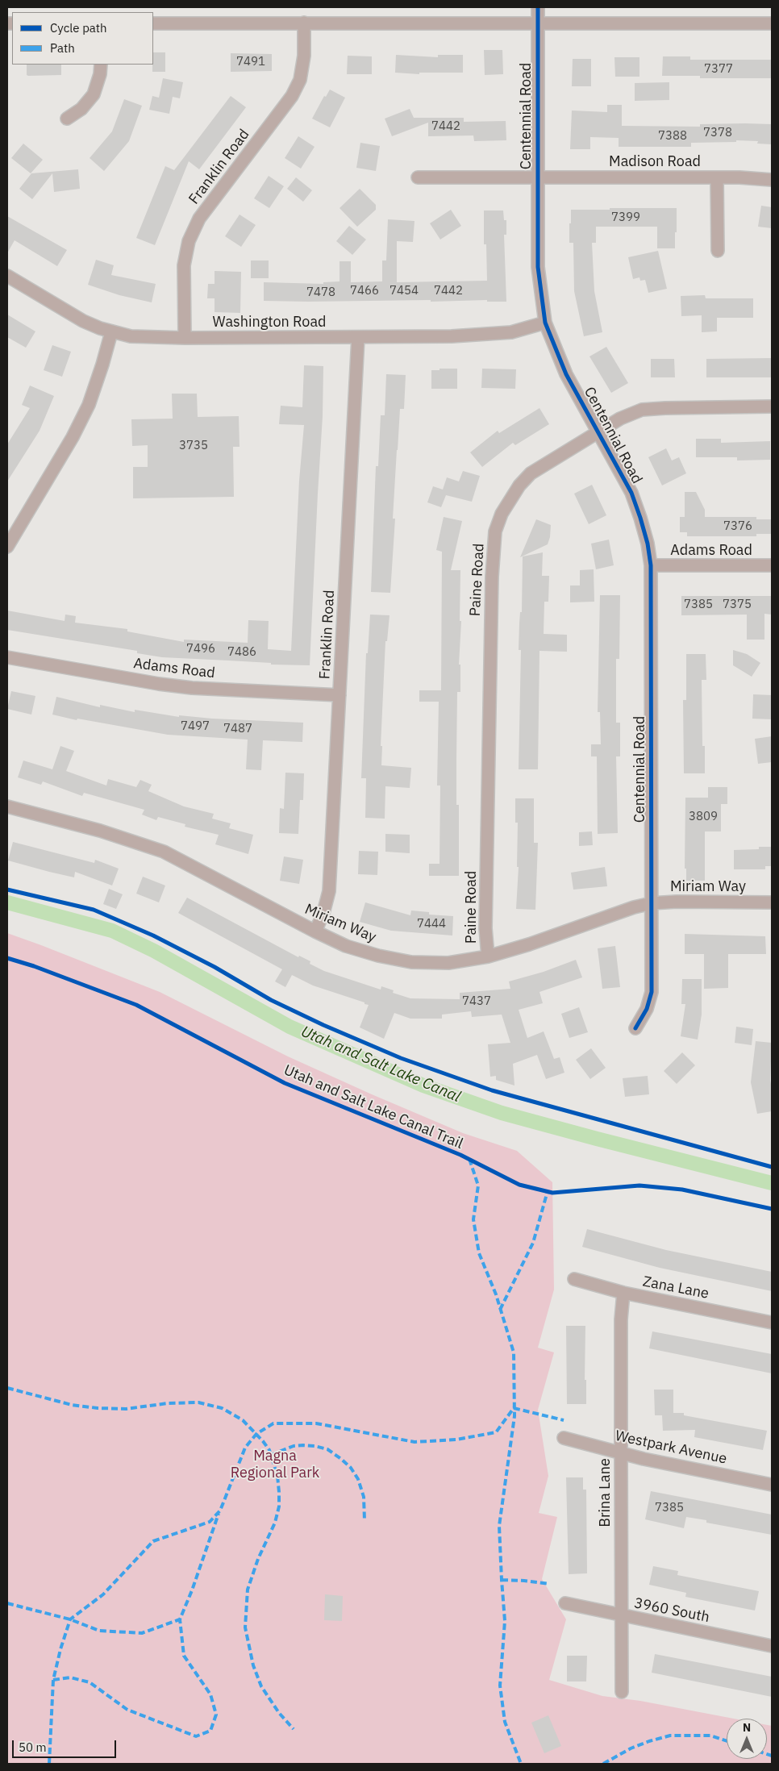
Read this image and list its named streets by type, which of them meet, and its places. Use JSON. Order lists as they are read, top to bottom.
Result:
{
  "streets": {
    "street": [
      "Centennial Road",
      "Madison Road",
      "Franklin Road",
      "Washington Road",
      "Adams Road",
      "Paine Road",
      "Miriam Way",
      "Zana Lane",
      "Westpark Avenue",
      "Brina Lane",
      "3960 South"
    ],
    "cycle path": ["Utah and Salt Lake Canal Trail"]
  },
  "crossings": [
    ["Centennial Road", "Madison Road"],
    ["Centennial Road", "Washington Road"],
    ["Centennial Road", "Adams Road"],
    ["Centennial Road", "Paine Road"],
    ["Centennial Road", "Miriam Way"],
    ["Franklin Road", "Washington Road"],
    ["Franklin Road", "Adams Road"],
    ["Franklin Road", "Miriam Way"],
    ["Paine Road", "Miriam Way"],
    ["Zana Lane", "Brina Lane"],
    ["Westpark Avenue", "Brina Lane"],
    ["Brina Lane", "3960 South"]
  ],
  "water": ["Utah and Salt Lake Canal"],
  "parks": ["Magna Regional Park"],
  "house_numbers": [
    "7491",
    "7377",
    "7442",
    "7378",
    "7388",
    "7399",
    "7466",
    "7454",
    "7442",
    "7478",
    "3735",
    "7376",
    "7385",
    "7375",
    "7496",
    "7486",
    "7497",
    "7487",
    "3809",
    "7444",
    "7437",
    "7385"
  ],
  "legend": ["Cycle path", "Path"],
  "scale_bar": "50 m",
  "north": "top"
}
